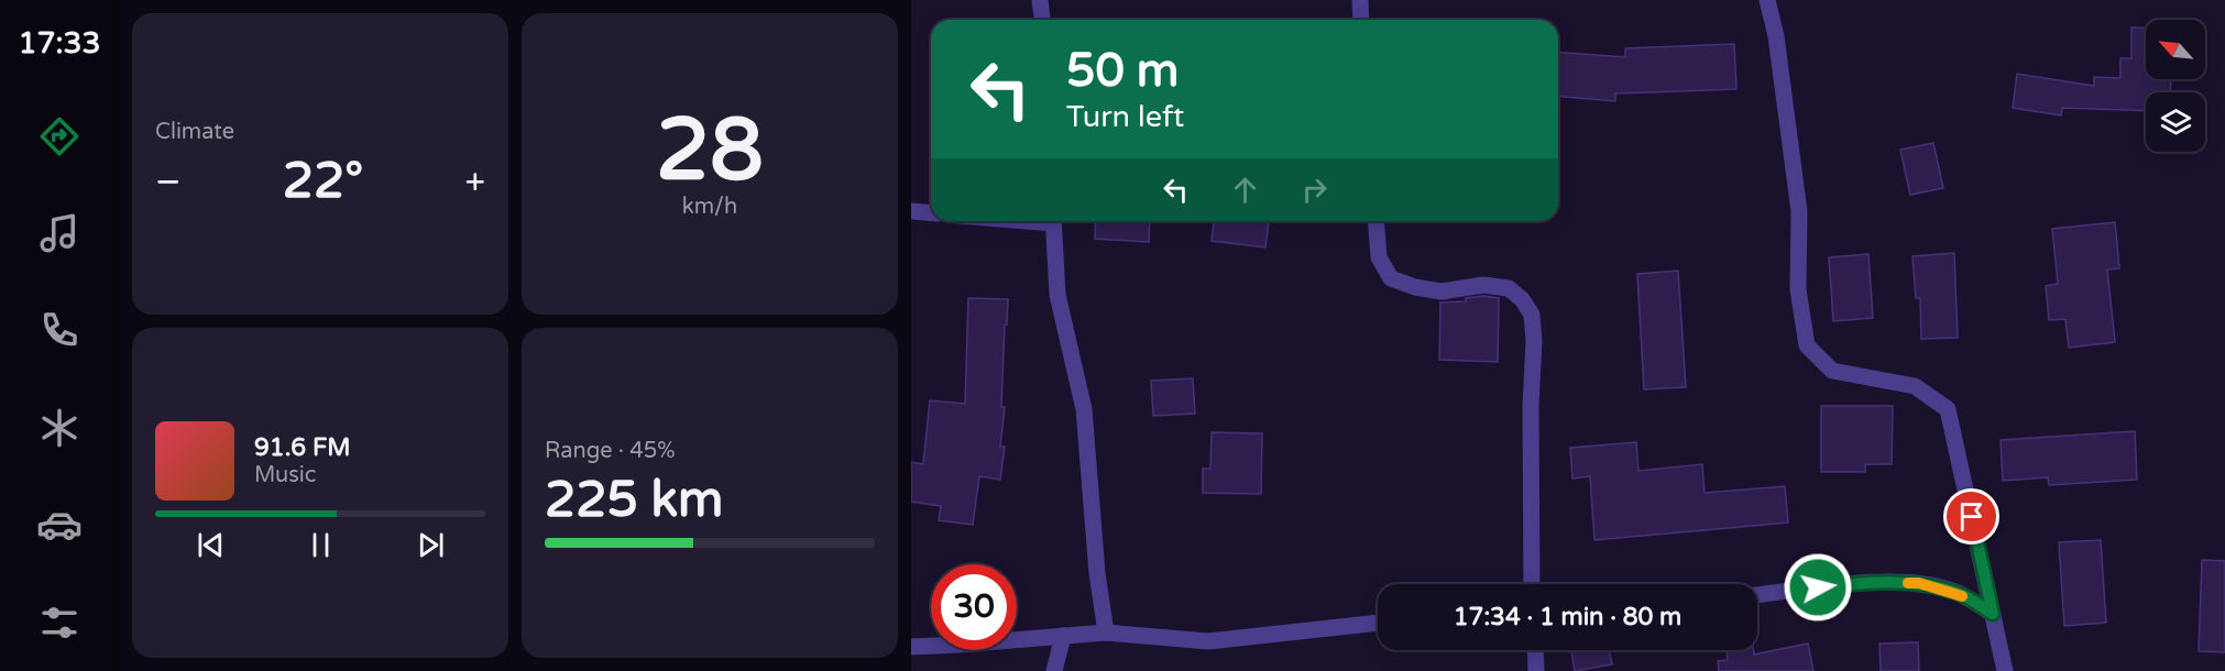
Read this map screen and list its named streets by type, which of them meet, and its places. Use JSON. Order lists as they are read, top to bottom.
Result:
{
  "north": "top left",
  "page": {
    "tabs": "17:33",
    "tile": [
      "Climate",
      ["28", "km/h"],
      ["Range · 45%", "225 km"]
    ],
    "turn": ["50 m", "Turn left"],
    "heat": ["−", "22°", "+"],
    "song": ["91.6 FM", "Music"],
    "limit": "30",
    "trip": "17:34 · 1 min · 80 m"
  }
}
